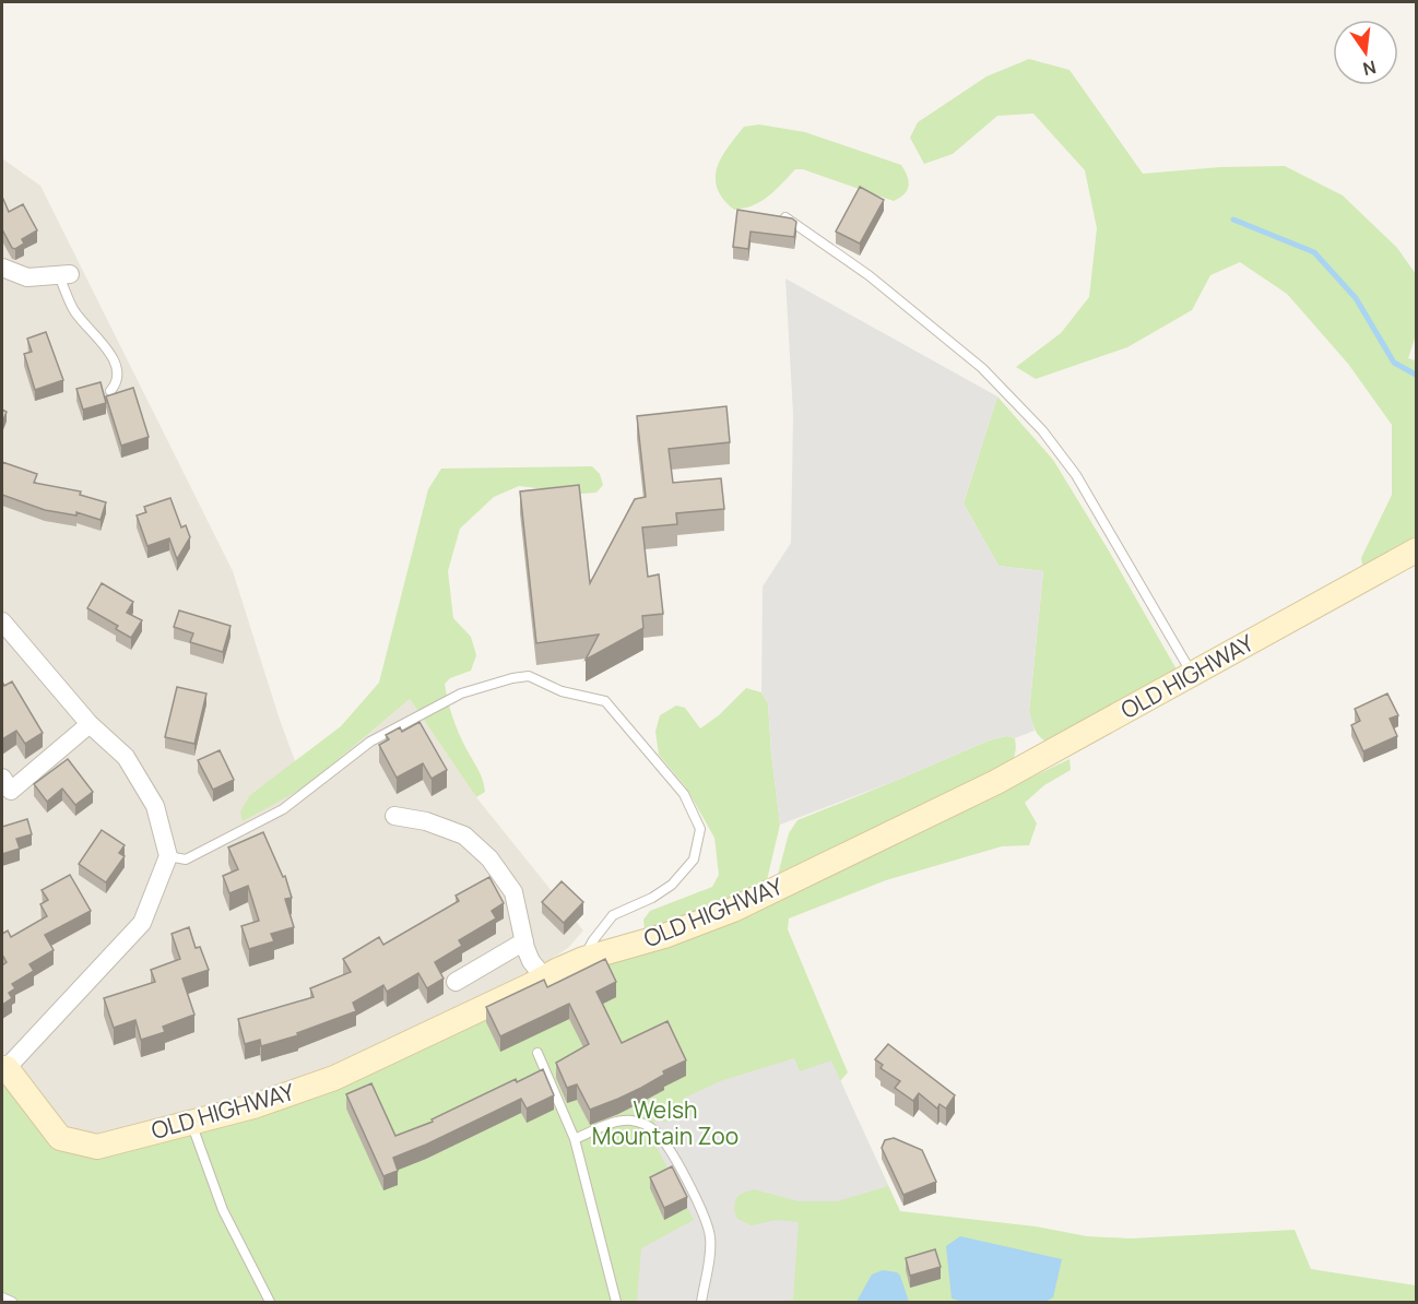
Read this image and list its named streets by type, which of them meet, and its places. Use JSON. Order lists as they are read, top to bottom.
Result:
{
  "streets": {
    "street": ["OLD HIGHWAY"]
  },
  "parks": ["Welsh Mountain Zoo"],
  "north": "bottom"
}
